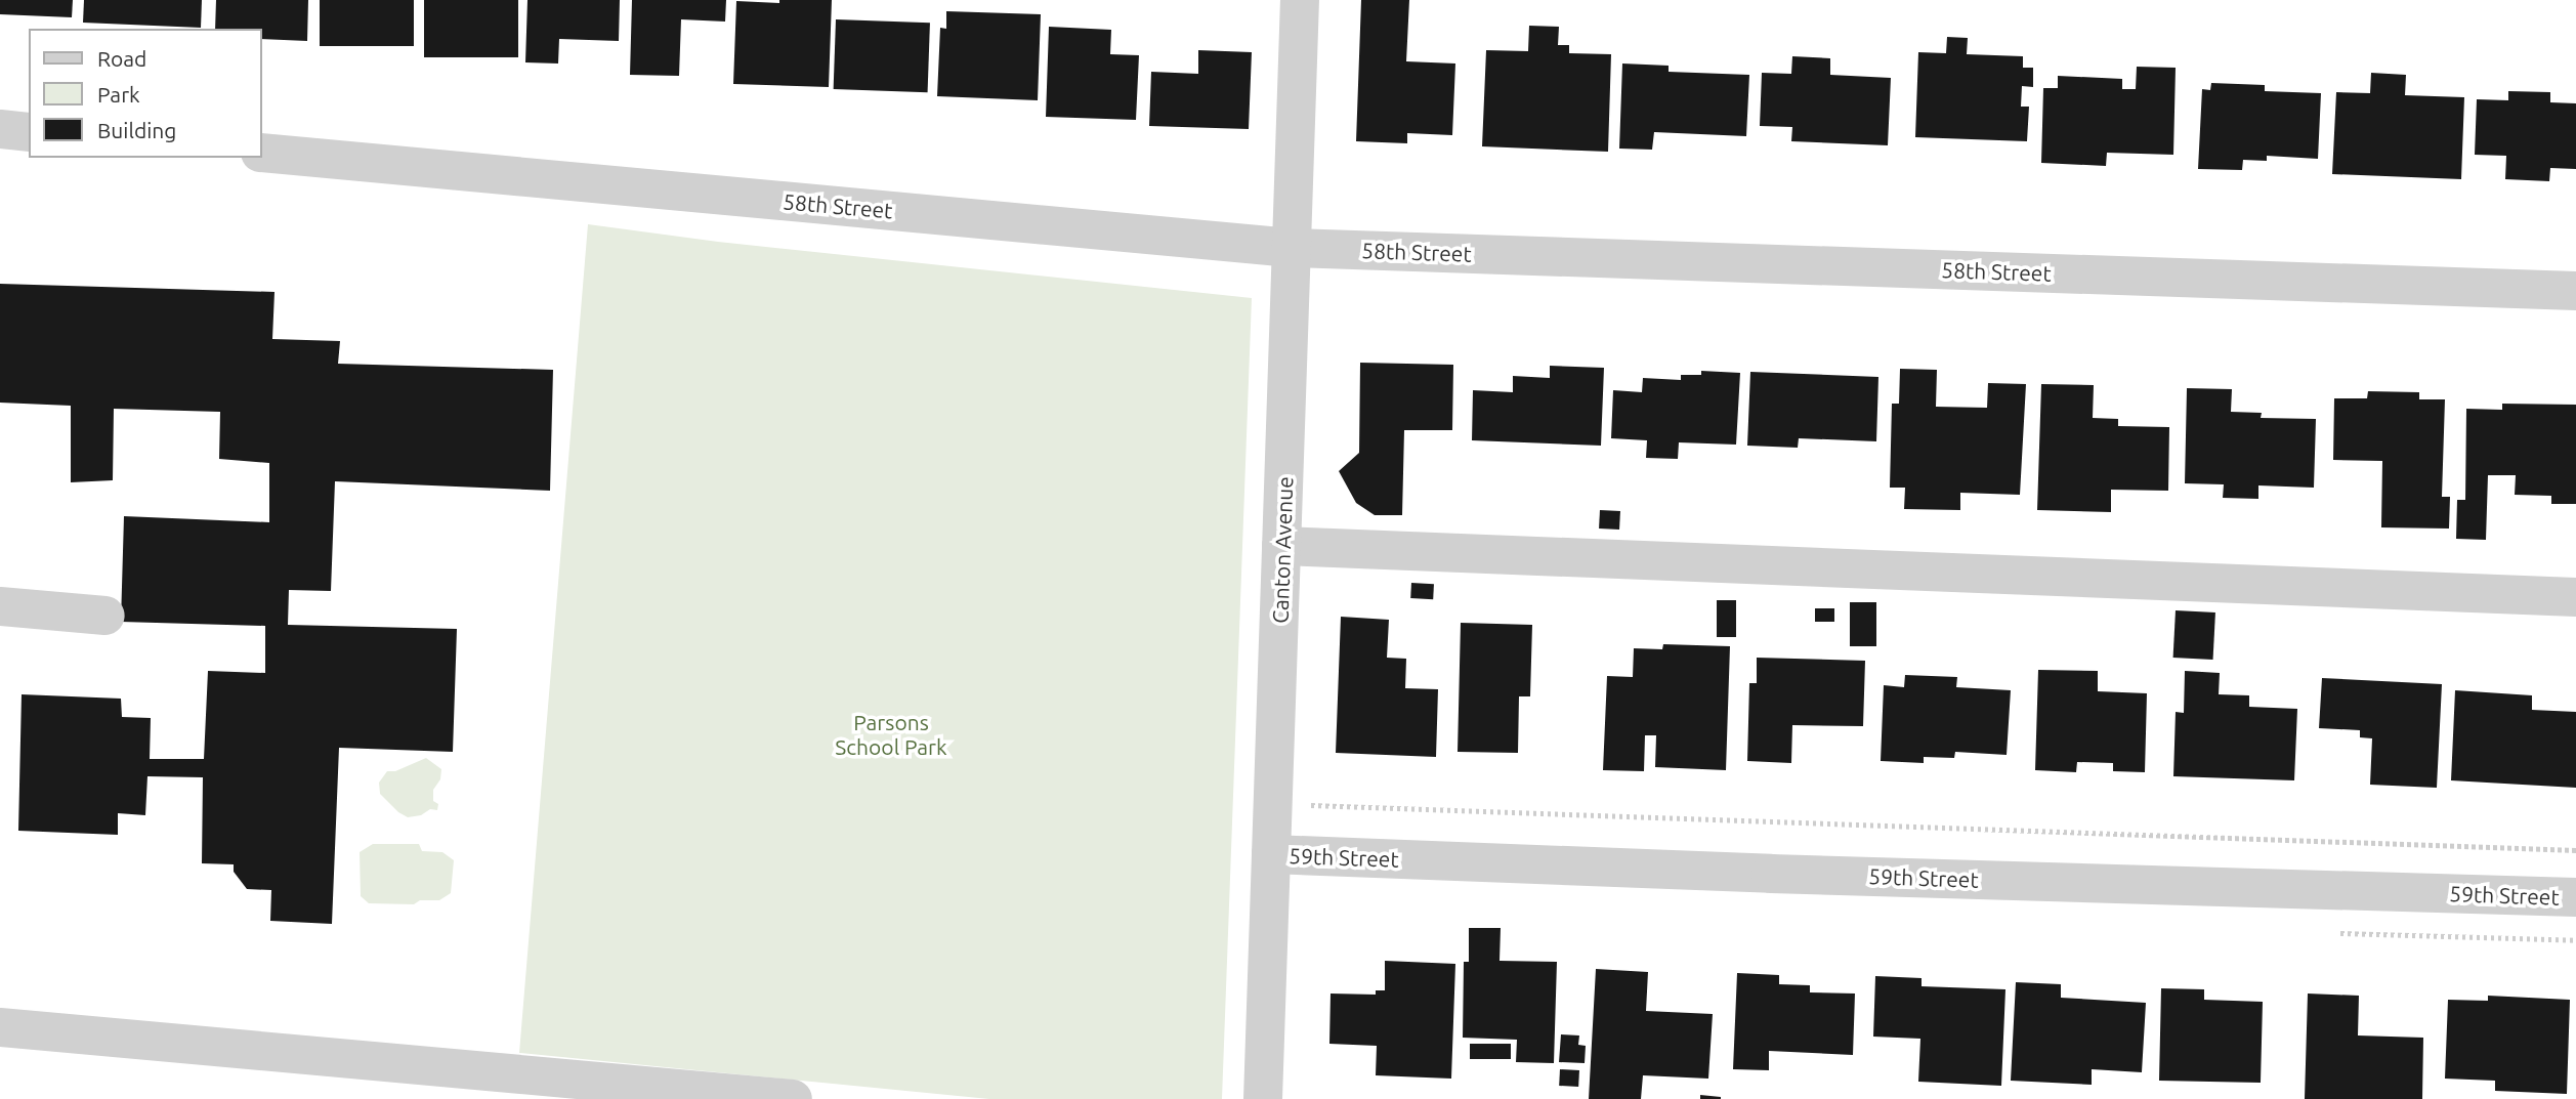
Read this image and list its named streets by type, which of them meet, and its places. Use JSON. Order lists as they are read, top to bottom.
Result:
{
  "streets": {
    "street": ["58th Street", "Canton Avenue", "59th Street"]
  },
  "crossings": [
    ["58th Street", "Canton Avenue"],
    ["Canton Avenue", "59th Street"]
  ],
  "parks": ["Parsons School Park"],
  "legend": ["Road", "Park", "Building"]
}
